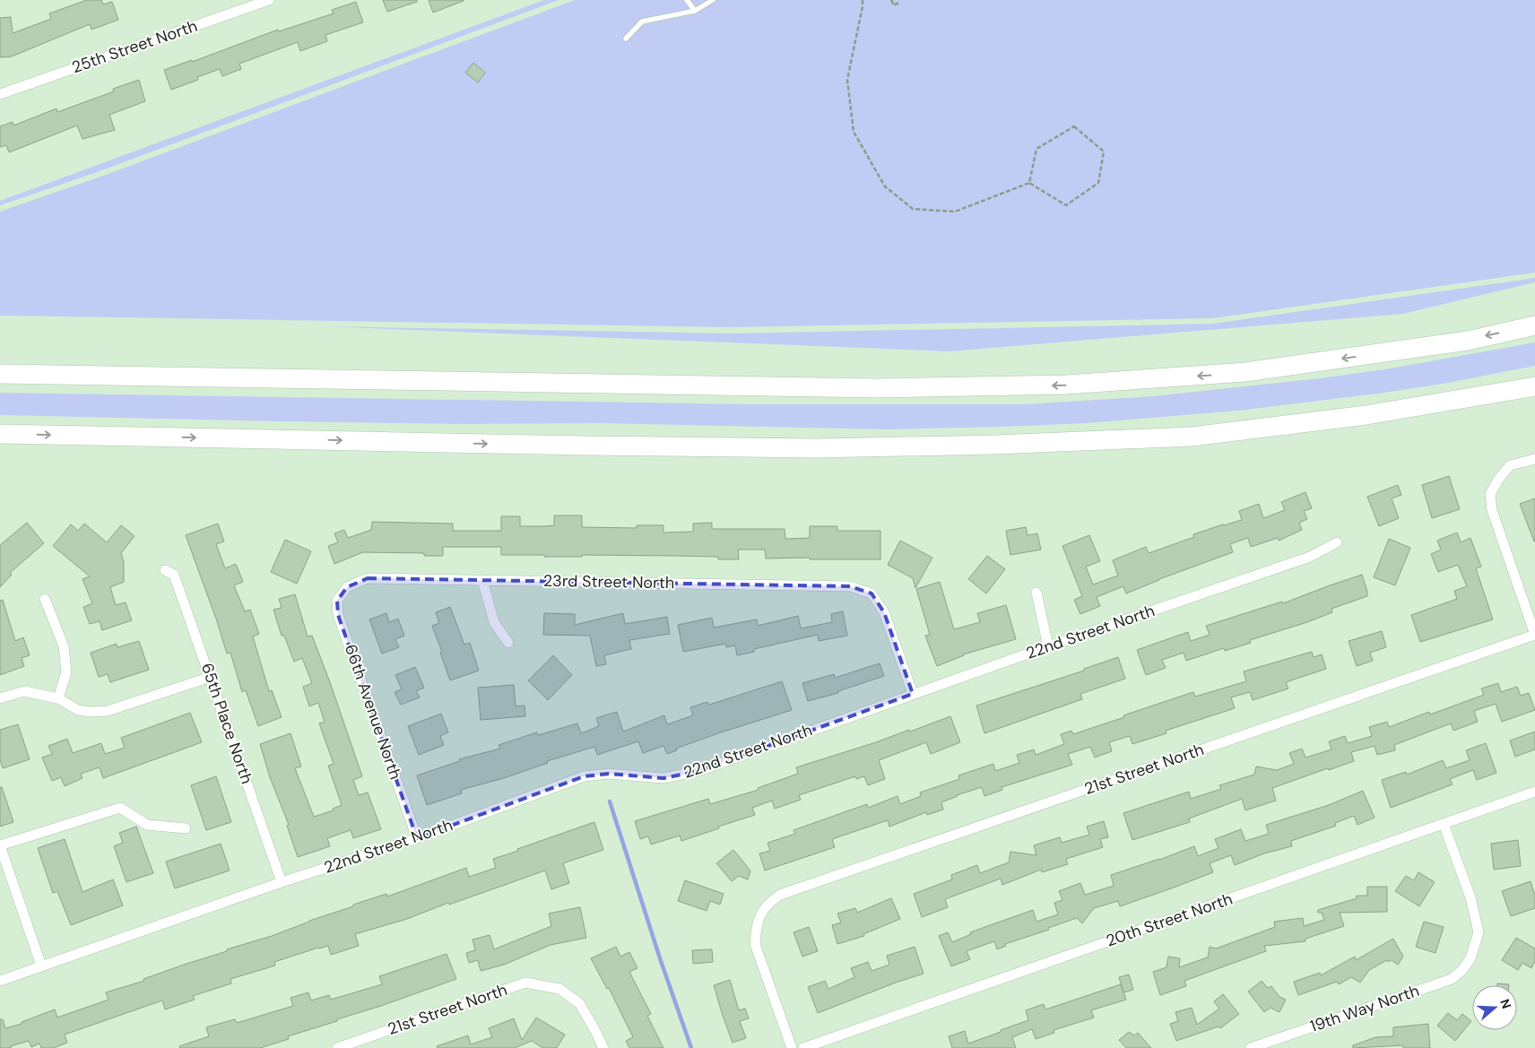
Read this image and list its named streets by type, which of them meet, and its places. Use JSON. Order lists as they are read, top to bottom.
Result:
{
  "streets": {
    "street": [
      "25th Street North",
      "23rd Street North",
      "22nd Street North",
      "66th Avenue North",
      "65th Place North",
      "21st Street North",
      "20th Street North",
      "19th Way North"
    ]
  },
  "crossings": [
    ["23rd Street North", "22nd Street North"],
    ["23rd Street North", "66th Avenue North"],
    ["22nd Street North", "66th Avenue North"],
    ["22nd Street North", "65th Place North"],
    ["20th Street North", "19th Way North"]
  ],
  "north": "right"
}
